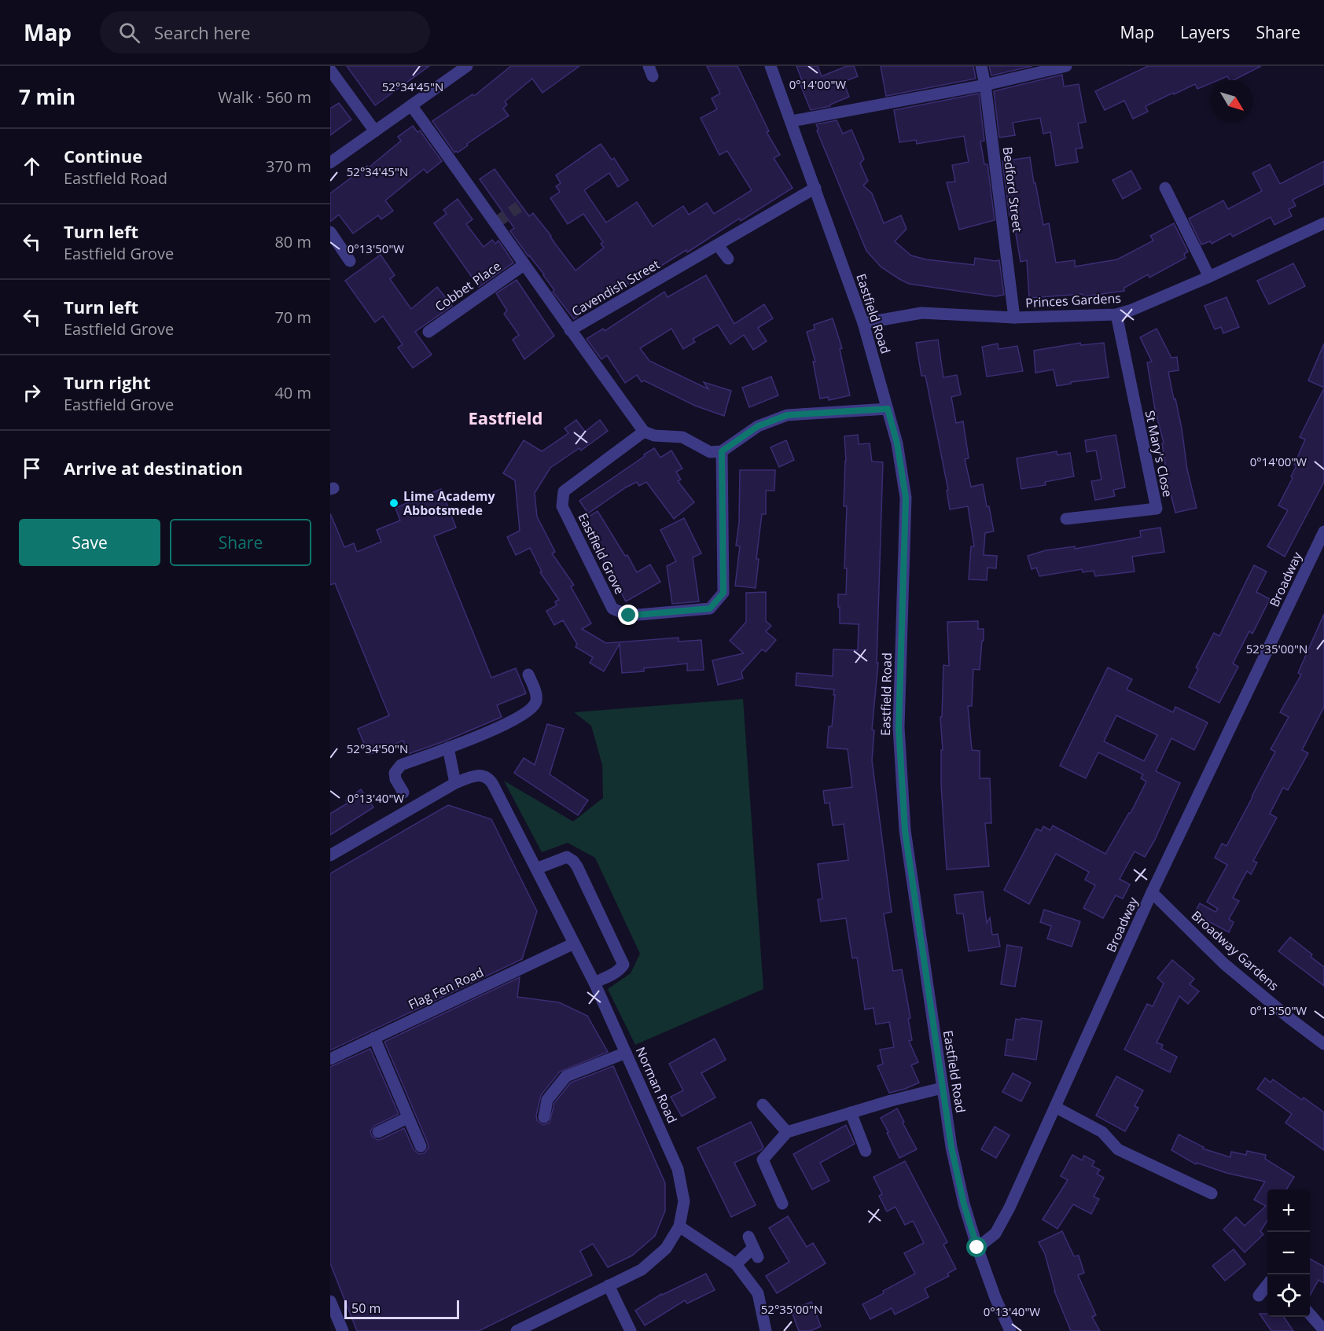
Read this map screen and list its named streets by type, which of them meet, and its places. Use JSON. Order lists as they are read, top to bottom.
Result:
{
  "streets": {
    "street": [
      "Bedford Street",
      "Cobbet Place",
      "Cavendish Street",
      "Princes Gardens",
      "Eastfield Road",
      "St Mary's Close",
      "Eastfield Grove",
      "Broadway",
      "Broadway Gardens",
      "Flag Fen Road",
      "Norman Road"
    ]
  },
  "crossings": [
    ["Bedford Street", "Princes Gardens"],
    ["Cobbet Place", "Cavendish Street"],
    ["Cavendish Street", "Eastfield Road"],
    ["Princes Gardens", "Eastfield Road"],
    ["Princes Gardens", "St Mary's Close"],
    ["Eastfield Road", "Broadway"],
    ["Broadway", "Broadway Gardens"],
    ["Flag Fen Road", "Norman Road"]
  ],
  "districts": ["Eastfield"],
  "places": ["Lime Academy Abbotsmede"],
  "scale_bar": "50 m",
  "north": "bottom right",
  "page": {
    "header": "Map",
    "search": "Search here",
    "nav": ["Map", "Layers", "Share"],
    "heading": ["7 min", "Walk · 560 m"],
    "list": [
      ["Continue", "Eastfield Road", "370 m"],
      ["Turn left", "Eastfield Grove", "80 m"],
      ["Turn left", "Eastfield Grove", "70 m"],
      ["Turn right", "Eastfield Grove", "40 m"],
      "Arrive at destination"
    ],
    "buttons": ["Save", "Share"],
    "map_buttons": ["+", "−"],
    "scale": "50 m"
  },
  "coordinates": [
    "0°14'00\"W",
    "52°34'45\"N",
    "0°13'50\"W",
    "52°35'00\"N",
    "52°34'50\"N",
    "0°13'40\"W"
  ]
}
